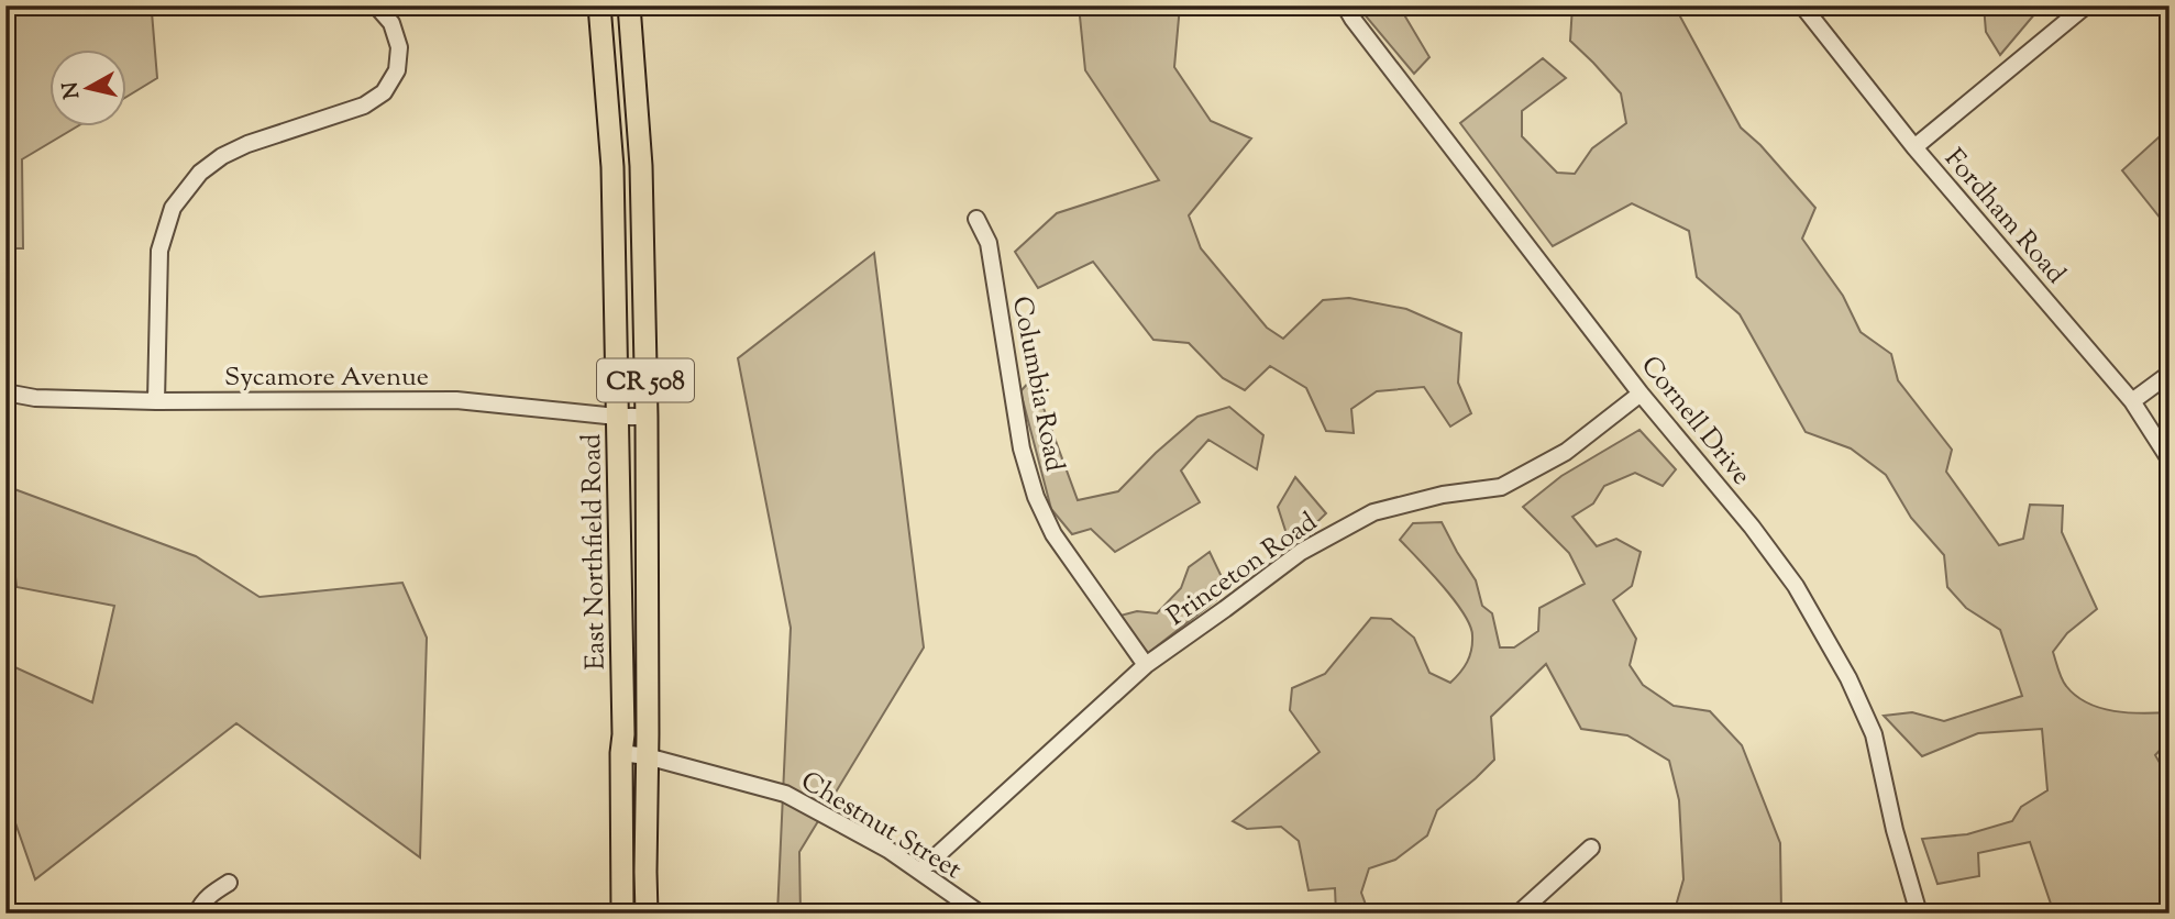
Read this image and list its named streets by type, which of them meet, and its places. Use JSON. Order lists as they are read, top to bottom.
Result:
{
  "streets": {
    "main road": ["CR 508", "East Northfield Road"],
    "street": [
      "Fordham Road",
      "Sycamore Avenue",
      "Columbia Road",
      "Cornell Drive",
      "Princeton Road",
      "Chestnut Street"
    ]
  },
  "crossings": [
    ["Sycamore Avenue", "East Northfield Road"],
    ["Columbia Road", "Princeton Road"],
    ["Cornell Drive", "Princeton Road"],
    ["East Northfield Road", "Chestnut Street"],
    ["Princeton Road", "Chestnut Street"]
  ],
  "north": "left"
}
